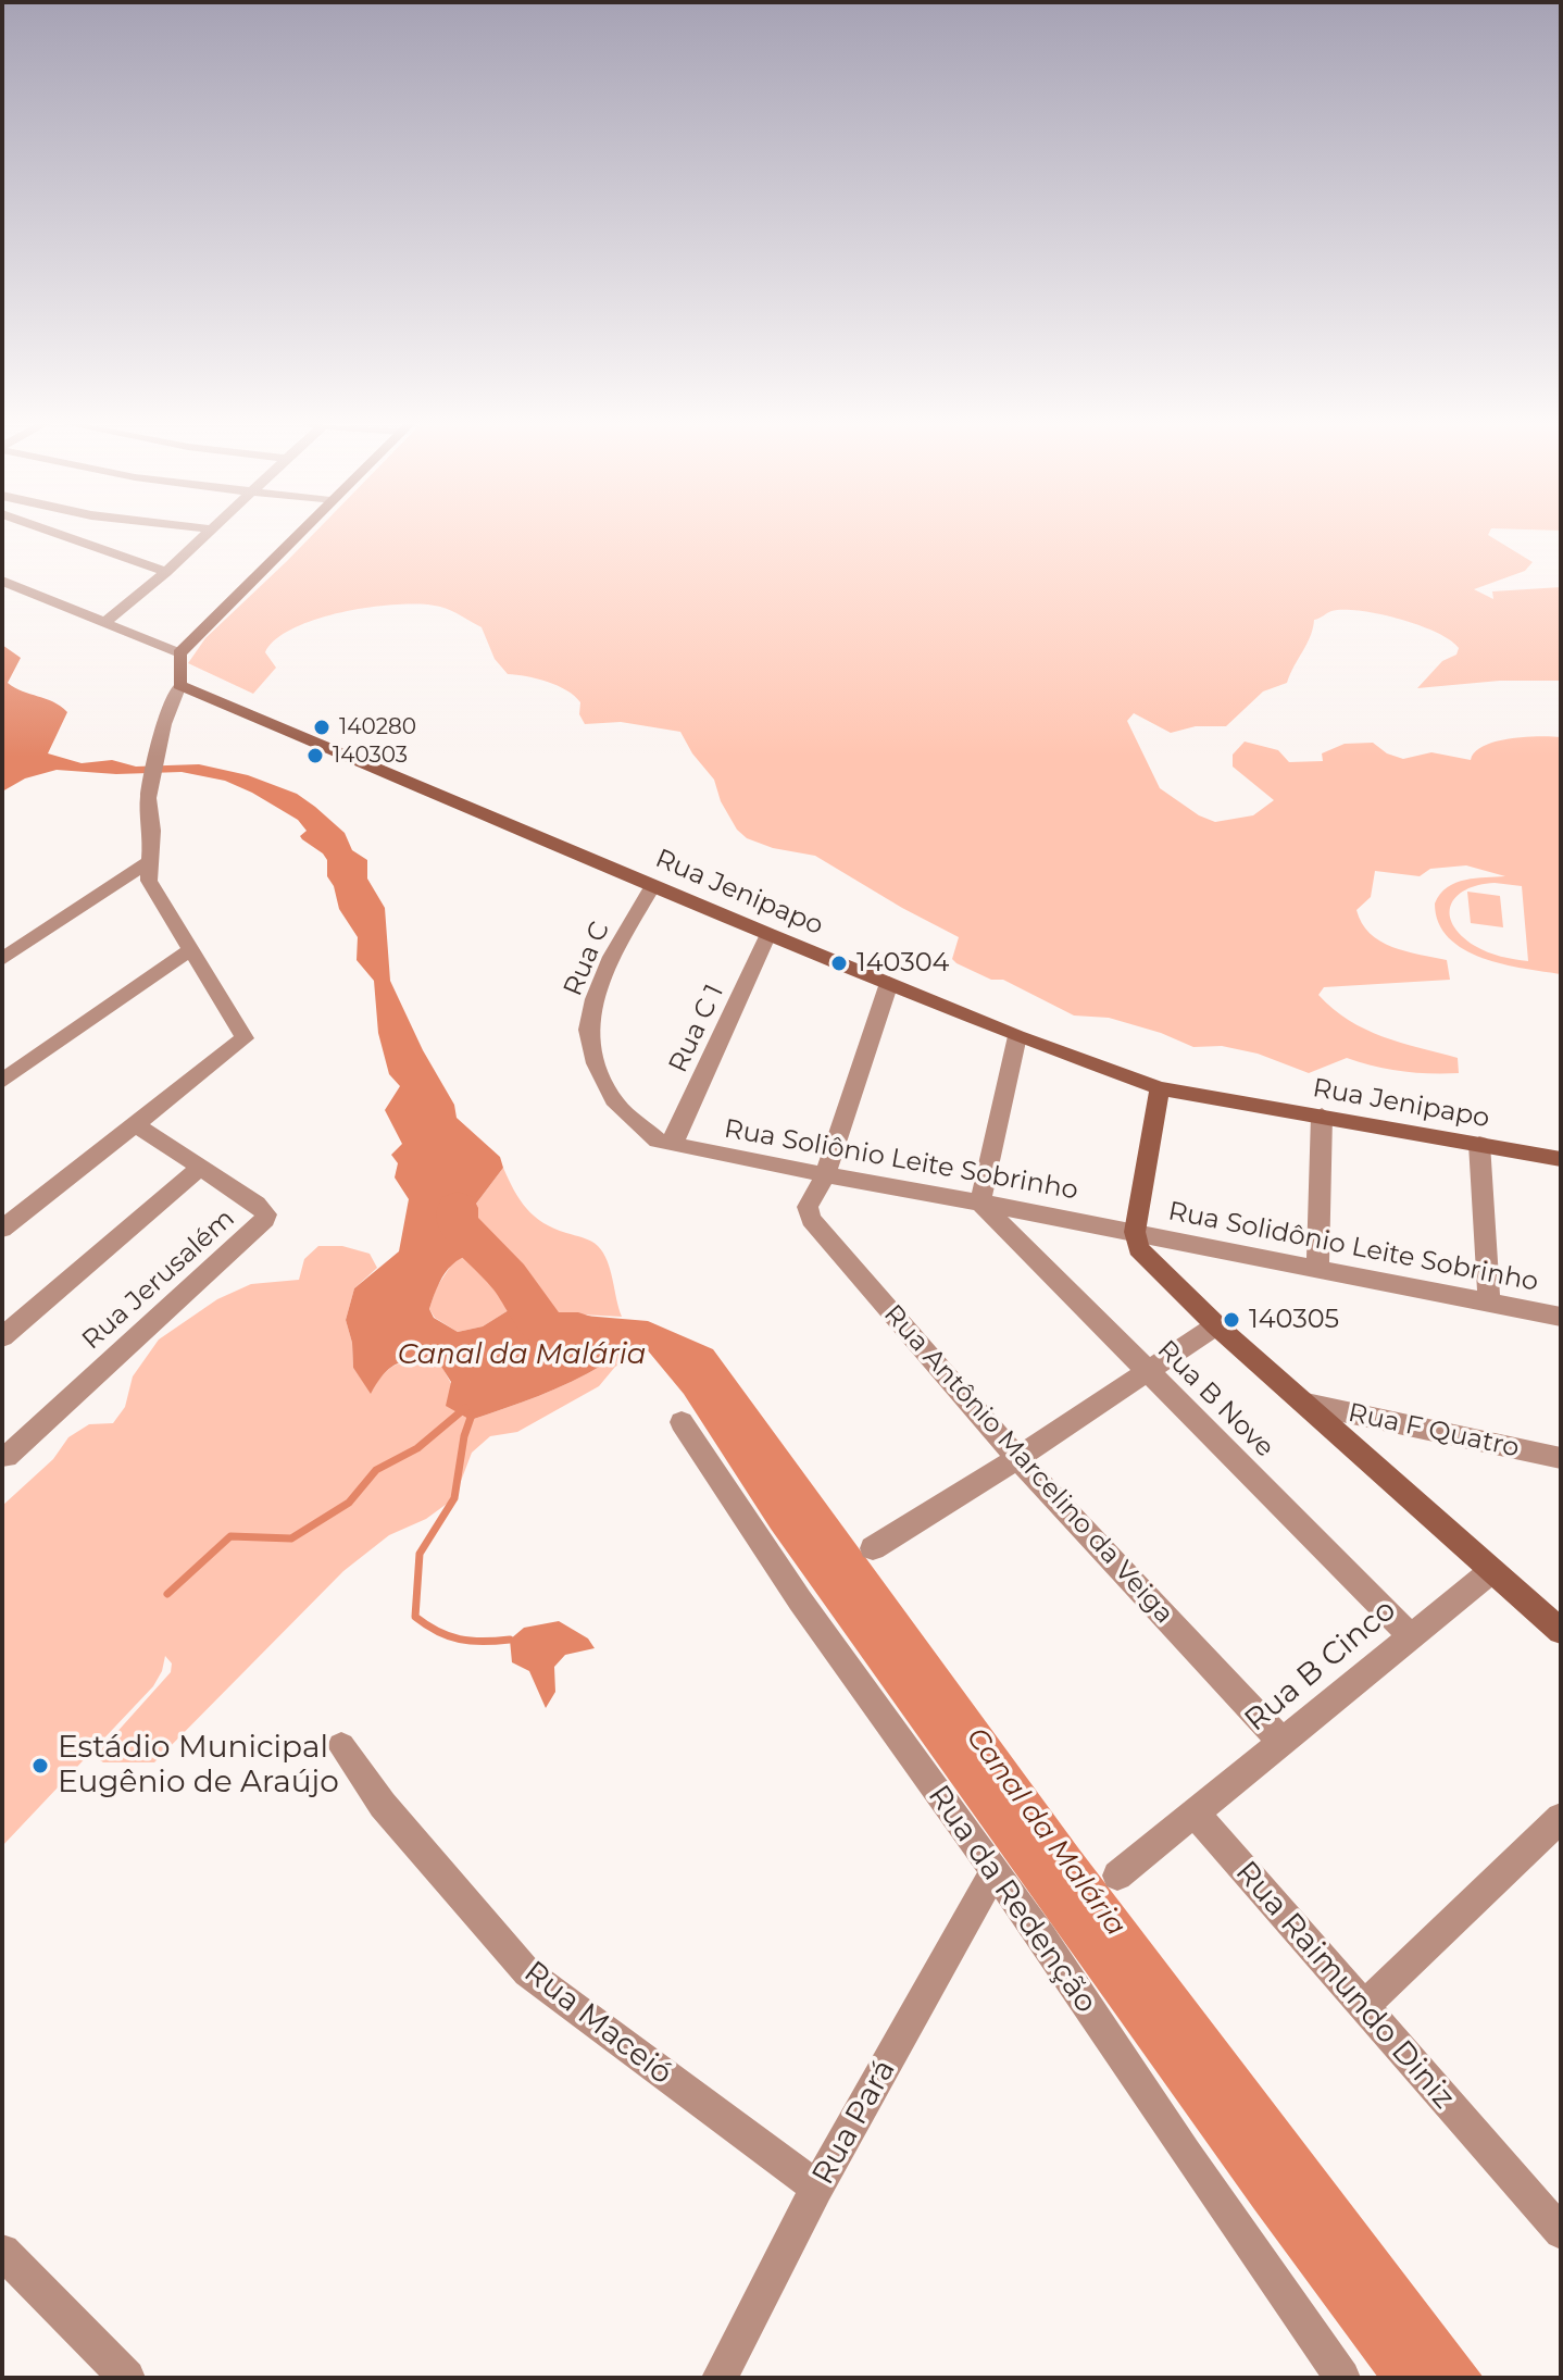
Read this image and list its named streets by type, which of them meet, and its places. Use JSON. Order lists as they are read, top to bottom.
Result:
{
  "streets": {
    "street": [
      "Rua Jenipapo",
      "Rua C",
      "Rua C 1",
      "Rua Soliônio Leite Sobrinho",
      "Rua Solidônio Leite Sobrinho",
      "Rua Jerusalém",
      "Rua B Nove",
      "Rua F Quatro",
      "Rua Antônio Marcelino da Veiga",
      "Rua B Cinco",
      "Rua da Redenção",
      "Rua Raimundo Diniz",
      "Rua Maceió",
      "Rua Pará"
    ]
  },
  "crossings": [
    ["Rua Jenipapo", "Rua C"],
    ["Rua Jenipapo", "Rua C 1"],
    ["Rua C", "Rua C 1"],
    ["Rua C", "Rua Soliônio Leite Sobrinho"],
    ["Rua C 1", "Rua Soliônio Leite Sobrinho"],
    ["Rua Soliônio Leite Sobrinho", "Rua Solidônio Leite Sobrinho"],
    ["Rua Soliônio Leite Sobrinho", "Rua B Nove"],
    ["Rua Soliônio Leite Sobrinho", "Rua Antônio Marcelino da Veiga"],
    ["Rua B Nove", "Rua B Cinco"],
    ["Rua Antônio Marcelino da Veiga", "Rua B Cinco"],
    ["Rua B Cinco", "Rua Raimundo Diniz"],
    ["Rua da Redenção", "Rua Pará"],
    ["Rua Maceió", "Rua Pará"]
  ],
  "water": ["Canal da Malária"],
  "places": [
    "140280",
    "140303",
    "140304",
    "140305",
    "Estádio Municipal Eugênio de Araújo"
  ]
}
